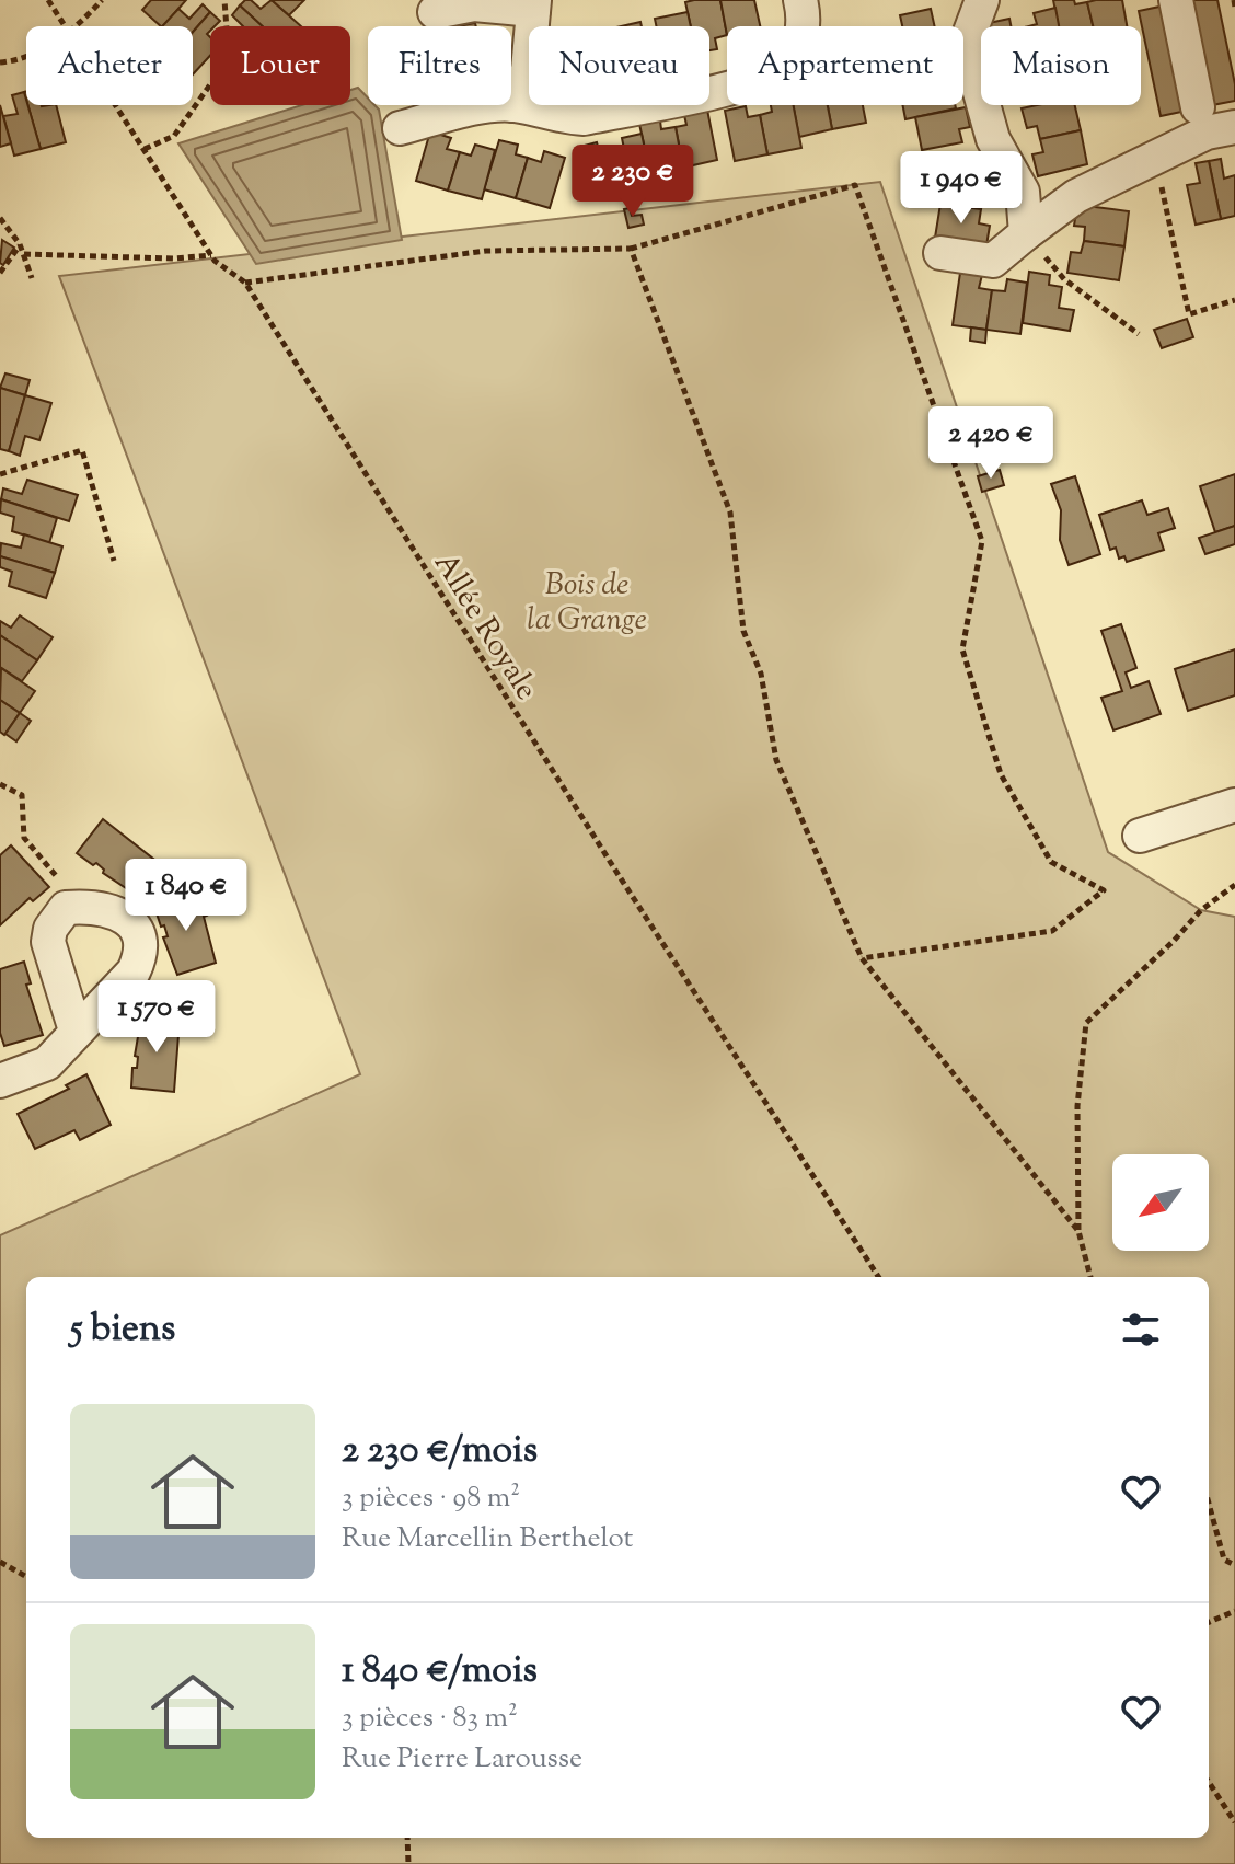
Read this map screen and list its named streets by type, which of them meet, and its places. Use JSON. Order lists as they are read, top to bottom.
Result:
{
  "streets": {
    "path": ["Allée Royale"]
  },
  "parks": ["Bois de la Grange"],
  "north": "bottom left",
  "page": {
    "chip": [
      "Acheter",
      "Louer",
      "Filtres",
      "Nouveau",
      "Appartement",
      "Maison"
    ],
    "price": [
      "2 230 €",
      "1 940 €",
      "2 420 €",
      "1 840 €",
      "1 570 €"
    ],
    "heading": "5 biens",
    "list": [
      {
        "name": "2 230 €/mois",
        "note": "3 pièces · 98 m² · Rue Marcellin Berthelot"
      },
      {
        "name": "1 840 €/mois",
        "note": "3 pièces · 83 m² · Rue Pierre Larousse"
      }
    ]
  }
}
